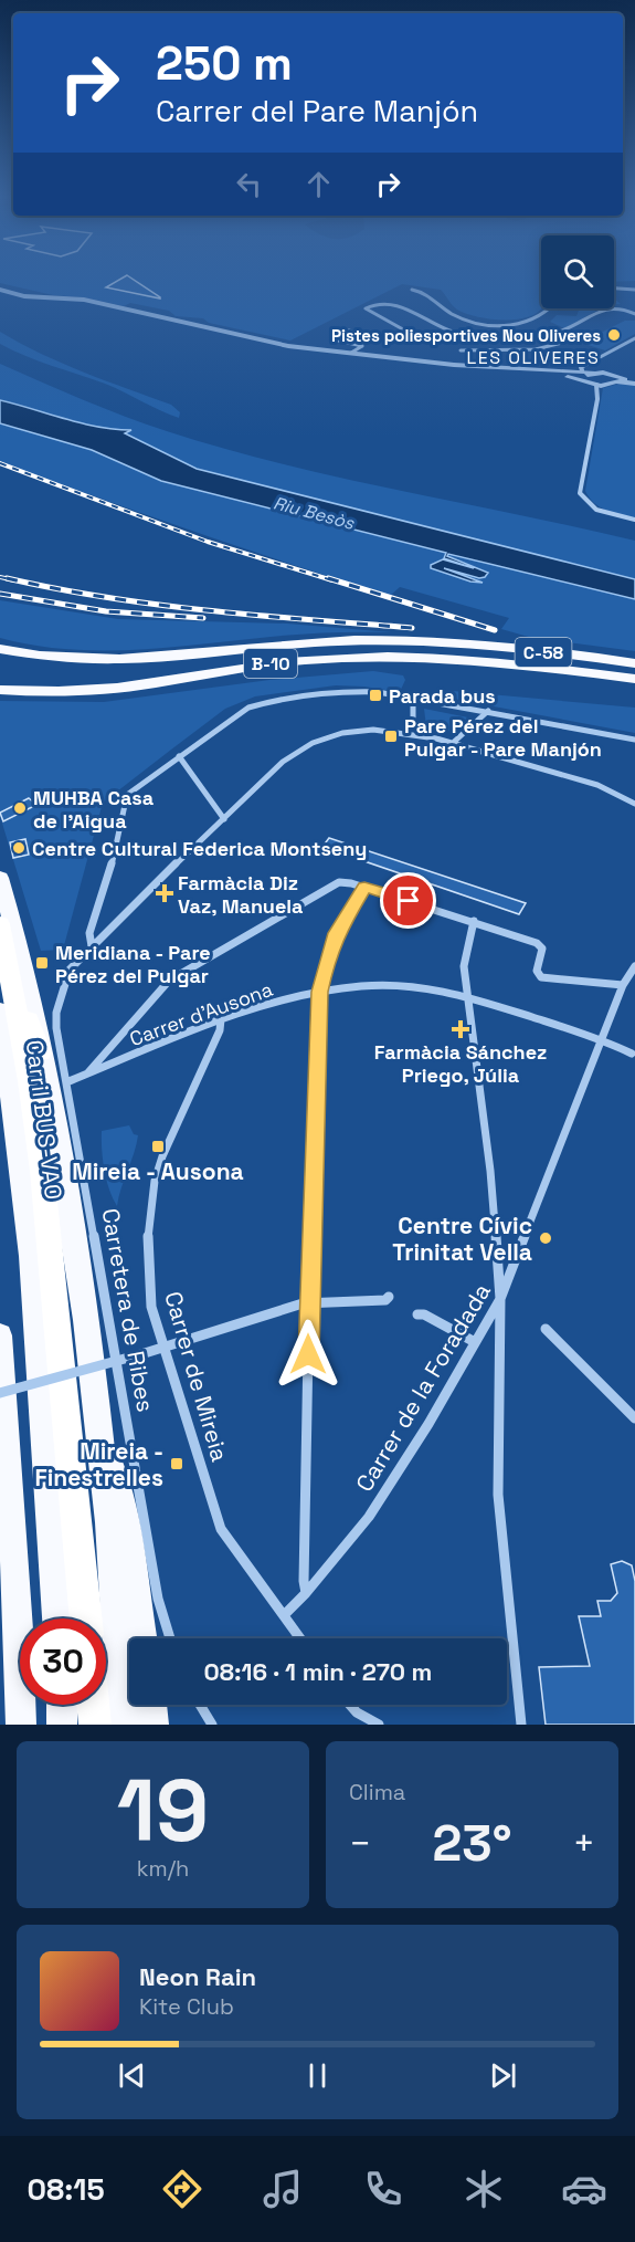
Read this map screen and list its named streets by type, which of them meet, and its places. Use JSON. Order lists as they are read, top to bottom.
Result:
{
  "streets": {
    "highway": ["C-58", "B-10", "Carril BUS-VAO"],
    "street": [
      "Carrer d'Ausona",
      "Carretera de Ribes",
      "Carrer de Mireia",
      "Carrer de la Foradada"
    ]
  },
  "crossings": [
    ["Carrer d'Ausona", "Carretera de Ribes"],
    ["Carrer d'Ausona", "Carrer de Mireia"],
    ["Carrer d'Ausona", "Carrer de la Foradada"],
    ["Carrer de Mireia", "Carrer de la Foradada"]
  ],
  "districts": ["LES OLIVERES"],
  "water": ["Riu Besòs"],
  "places": {
    "other": [
      "Pistes poliesportives Nou Oliveres",
      "MUHBA Casa de l'Aigua",
      "Centre Cultural Federica Montseny",
      "Centre Cívic Trinitat Vella"
    ],
    "transit": [
      "Parada bus",
      "Pare Pérez del Pulgar - Pare Manjón",
      "Meridiana - Pare Pérez del Pulgar",
      "Mireia - Ausona",
      "Mireia - Finestrelles"
    ],
    "health": ["Farmàcia Diz Vaz, Manuela", "Farmàcia Sánchez Priego, Júlia"]
  },
  "page": {
    "turn": ["250 m", "Carrer del Pare Manjón"],
    "limit": "30",
    "trip": "08:16 · 1 min · 270 m",
    "tile": [
      ["19", "km/h"],
      "Clima"
    ],
    "heat": ["−", "23°", "+"],
    "song": ["Neon Rain", "Kite Club"],
    "tabs": "08:15"
  }
}
